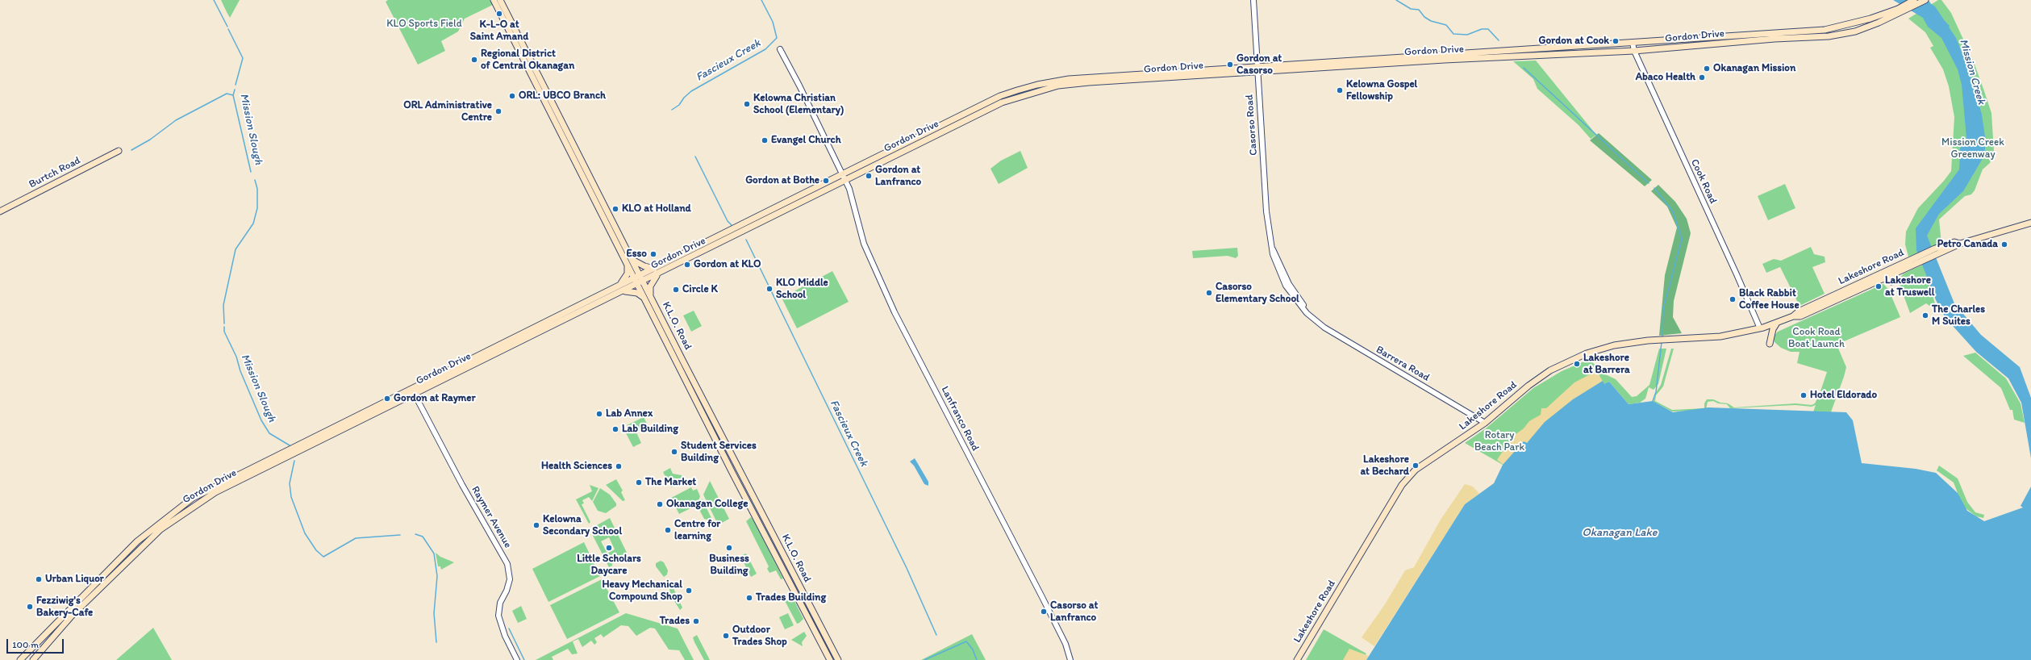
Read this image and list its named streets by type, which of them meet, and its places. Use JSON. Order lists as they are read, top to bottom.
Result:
{
  "streets": {
    "main road": [
      "Gordon Drive",
      "Burtch Road",
      "Lakeshore Road",
      "K.L.O. Road"
    ],
    "street": [
      "Casorso Road",
      "Cook Road",
      "Barrera Road",
      "Lanfranco Road",
      "Raymer Avenue"
    ]
  },
  "crossings": [
    ["Gordon Drive", "Casorso Road"],
    ["Gordon Drive", "Cook Road"],
    ["Gordon Drive", "K.L.O. Road"],
    ["Gordon Drive", "Lanfranco Road"],
    ["Gordon Drive", "Raymer Avenue"],
    ["Casorso Road", "Barrera Road"],
    ["Cook Road", "Lakeshore Road"],
    ["Lakeshore Road", "Barrera Road"]
  ],
  "water": [
    "Fascieux Creek",
    "Mission Creek",
    "Mission Slough",
    "Okanagan Lake"
  ],
  "parks": [
    "KLO Sports Field",
    "Mission Creek Greenway",
    "Cook Road Boat Launch",
    "Rotary Beach Park"
  ],
  "places": [
    "K-L-O at Saint Amand",
    "Gordon at Cook",
    "Regional District of Central Okanagan",
    "Gordon at Casorso",
    "Okanagan Mission",
    "Abaco Health",
    "Kelowna Gospel Fellowship",
    "ORL: UBCO Branch",
    "Kelowna Christian School (Elementary)",
    "ORL Administrative Centre",
    "Evangel Church",
    "Gordon at Lanfranco",
    "Gordon at Bothe",
    "KLO at Holland",
    "Petro Canada",
    "Esso",
    "Gordon at KLO",
    "Lakeshore at Truswell",
    "KLO Middle School",
    "Circle K",
    "Casorso Elementary School",
    "Black Rabbit Coffee House",
    "The Charles M Suites",
    "Lakeshore at Barrera",
    "Hotel Eldorado",
    "Gordon at Raymer",
    "Lab Annex",
    "Lab Building",
    "Student Services Building",
    "Lakeshore at Bechard",
    "Health Sciences",
    "The Market",
    "Okanagan College",
    "Kelowna Secondary School",
    "Centre for learning",
    "Little Scholars Daycare",
    "Business Building",
    "Urban Liquor",
    "Heavy Mechanical Compound Shop",
    "Trades Building",
    "Fezziwig's Bakery-Cafe",
    "Casorso at Lanfranco",
    "Trades",
    "Outdoor Trades Shop"
  ],
  "scale_bar": "100 m"
}
